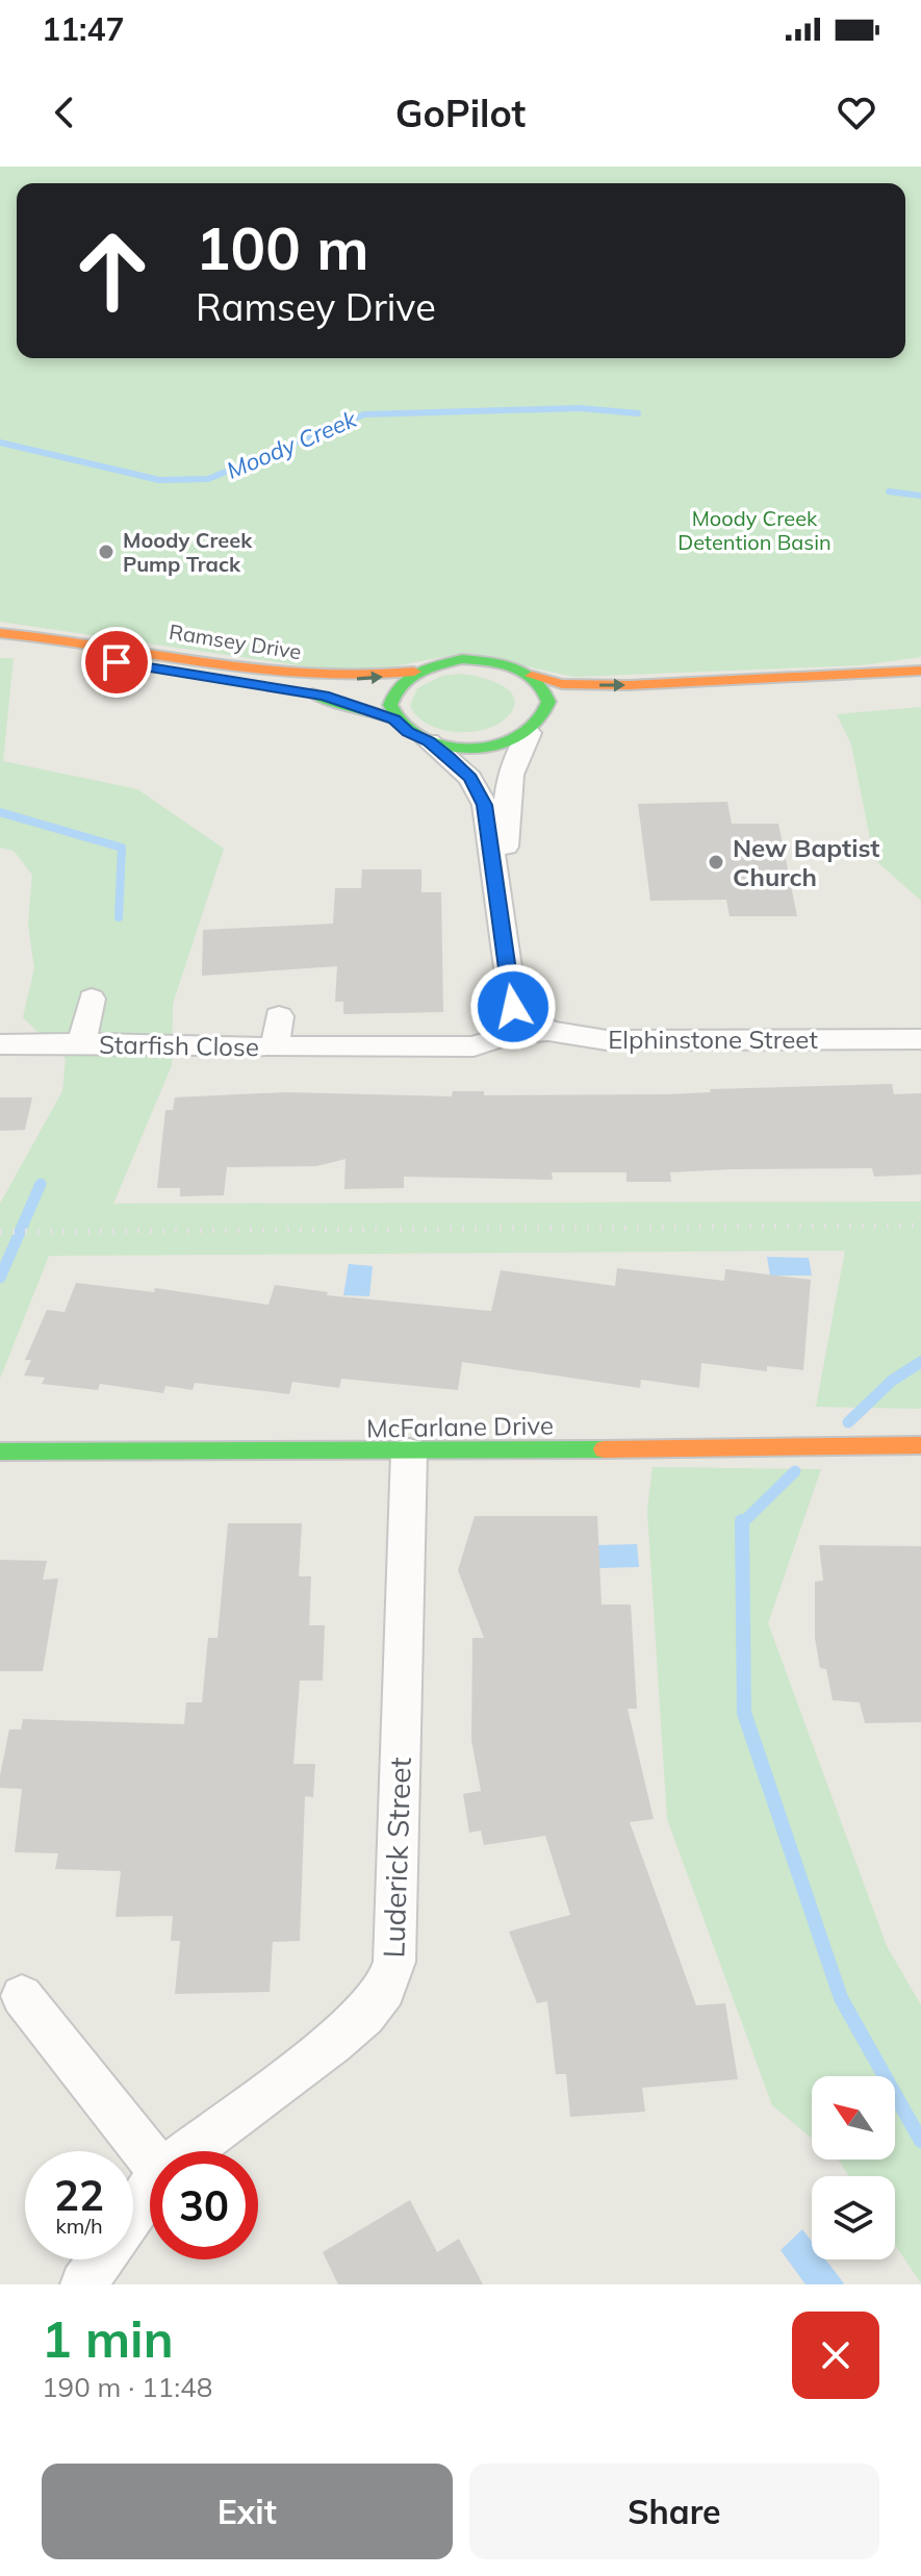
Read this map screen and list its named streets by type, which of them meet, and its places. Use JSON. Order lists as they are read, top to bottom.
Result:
{
  "streets": {
    "main road": ["Ramsey Drive", "McFarlane Drive"],
    "street": ["Elphinstone Street", "Starfish Close", "Luderick Street"]
  },
  "crossings": [
    ["Elphinstone Street", "Starfish Close"],
    ["McFarlane Drive", "Luderick Street"]
  ],
  "water": ["Moody Creek"],
  "parks": ["Moody Creek Detention Basin"],
  "places": ["Moody Creek Pump Track", "New Baptist Church"],
  "north": "top left",
  "page": {
    "status": "11:47",
    "header": "GoPilot",
    "turn": ["100 m", "Ramsey Drive"],
    "speed": "22 km/h",
    "limit": "30",
    "heading": ["1 min", "190 m · 11:48"],
    "buttons": ["Exit", "Share"]
  }
}
